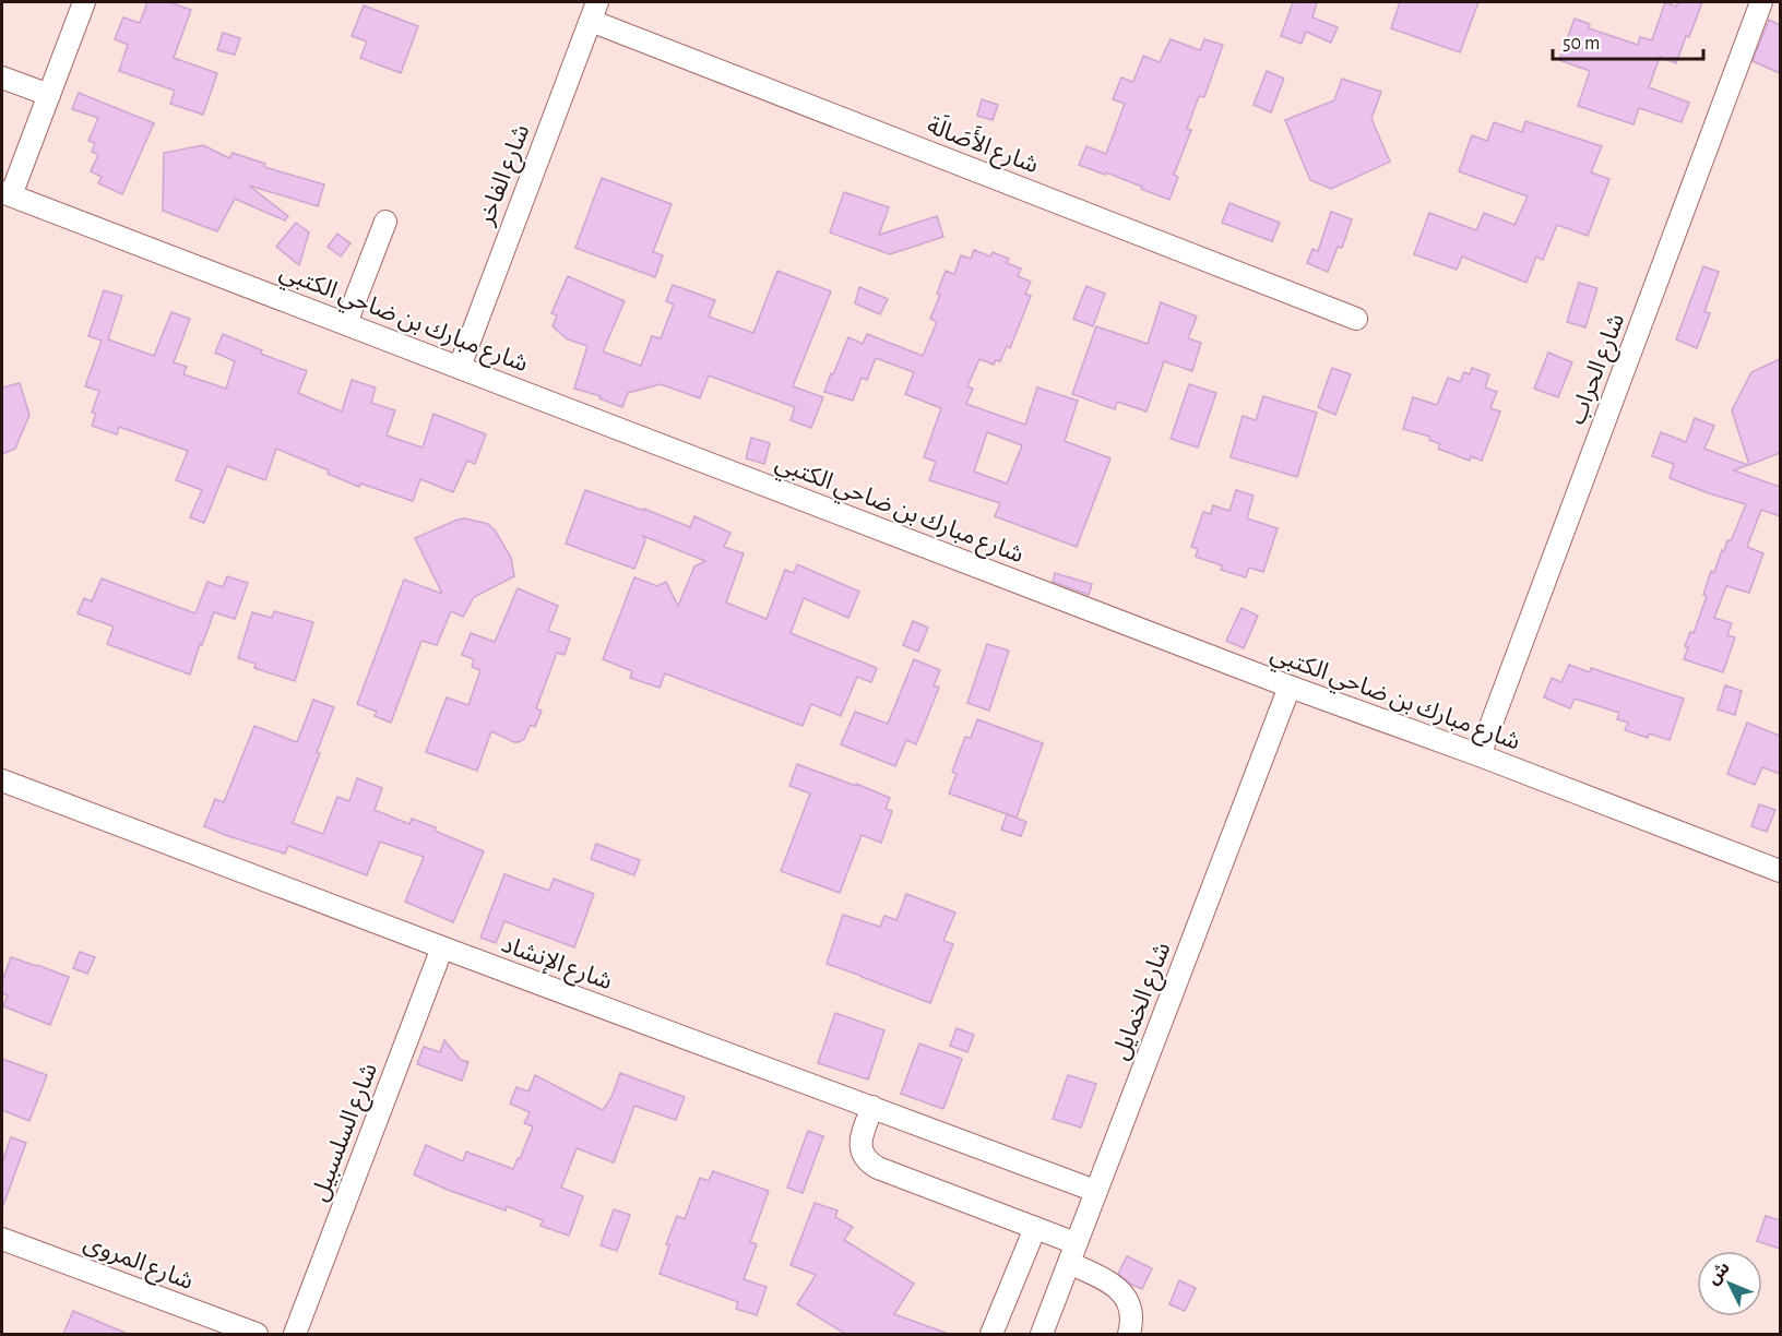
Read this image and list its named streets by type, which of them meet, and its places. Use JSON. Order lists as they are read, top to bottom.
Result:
{
  "streets": {
    "street": [
      "شارع الأَصَالَة",
      "شارع الفاخر",
      "شارع مبارك بن ضاحي الكتبي",
      "شارع الحراب",
      "شارع الإنشاد",
      "شارع الخمايل",
      "شارع السلسبيل",
      "شارع المروى"
    ]
  },
  "crossings": [
    ["شارع الأَصَالَة", "شارع الفاخر"],
    ["شارع الفاخر", "شارع مبارك بن ضاحي الكتبي"],
    ["شارع مبارك بن ضاحي الكتبي", "شارع الحراب"],
    ["شارع مبارك بن ضاحي الكتبي", "شارع الخمايل"],
    ["شارع الإنشاد", "شارع الخمايل"],
    ["شارع الإنشاد", "شارع السلسبيل"]
  ],
  "scale_bar": "50 m",
  "north": "top left"
}
